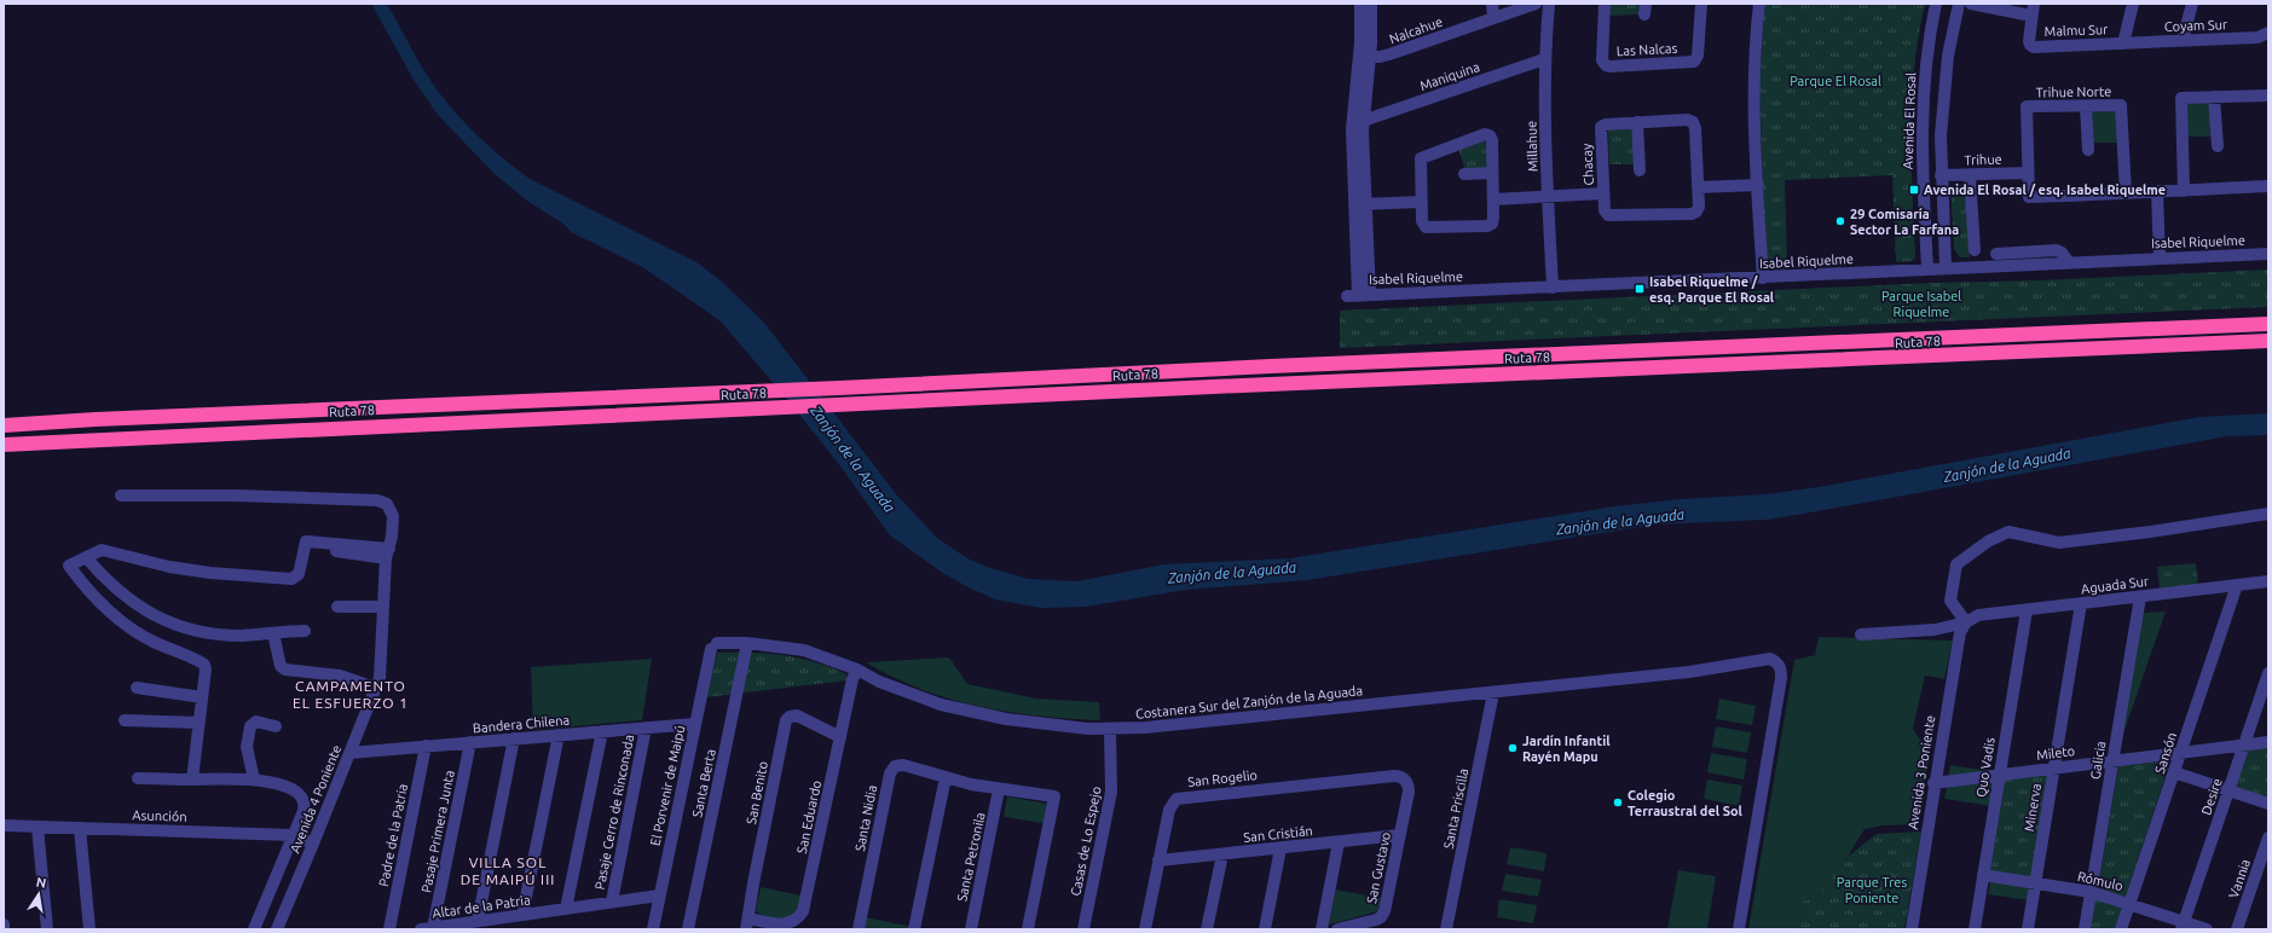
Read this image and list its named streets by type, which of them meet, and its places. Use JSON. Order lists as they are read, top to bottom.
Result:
{
  "streets": {
    "highway": ["Ruta 78"],
    "street": [
      "Coyam Sur",
      "Nalcahue",
      "Malmu Sur",
      "Las Nalcas",
      "Maniquina",
      "Trihue Norte",
      "Avenida El Rosal",
      "Millahue",
      "Trihue",
      "Chacay",
      "Isabel Riquelme",
      "Aguada Sur",
      "Costanera Sur del Zanjón de la Aguada",
      "Bandera Chilena",
      "Mileto",
      "Sansón",
      "Galicia",
      "Quo Vadis",
      "Avenida 3 Poniente",
      "San Rogelio",
      "Santa Berta",
      "El Porvenir de Maipú",
      "San Benito",
      "Desire",
      "Avenida 4 Poniente",
      "Minerva",
      "Santa Priscilla",
      "Pasaje Cerro de Rinconada",
      "Asunción",
      "San Eduardo",
      "Santa Nidia",
      "Pasaje Primera Junta",
      "San Cristián",
      "Padre de la Patria",
      "Casas de Lo Espejo",
      "Santa Petronila",
      "San Gustavo",
      "Vannia",
      "Rómulo",
      "Altar de la Patria"
    ]
  },
  "crossings": [
    ["Coyam Sur", "Malmu Sur"],
    ["Maniquina", "Millahue"],
    ["Trihue Norte", "Trihue"],
    ["Avenida El Rosal", "Isabel Riquelme"],
    ["Millahue", "Isabel Riquelme"],
    ["Aguada Sur", "Sansón"],
    ["Aguada Sur", "Galicia"],
    ["Aguada Sur", "Quo Vadis"],
    ["Aguada Sur", "Avenida 3 Poniente"],
    ["Aguada Sur", "Minerva"],
    ["Costanera Sur del Zanjón de la Aguada", "Santa Berta"],
    ["Costanera Sur del Zanjón de la Aguada", "El Porvenir de Maipú"],
    ["Costanera Sur del Zanjón de la Aguada", "Santa Priscilla"],
    ["Costanera Sur del Zanjón de la Aguada", "San Eduardo"],
    ["Costanera Sur del Zanjón de la Aguada", "Casas de Lo Espejo"],
    ["Bandera Chilena", "El Porvenir de Maipú"],
    ["Bandera Chilena", "Avenida 4 Poniente"],
    ["Bandera Chilena", "Pasaje Cerro de Rinconada"],
    ["Bandera Chilena", "Pasaje Primera Junta"],
    ["Bandera Chilena", "Padre de la Patria"],
    ["Mileto", "Sansón"],
    ["Mileto", "Galicia"],
    ["Mileto", "Quo Vadis"],
    ["Mileto", "Avenida 3 Poniente"],
    ["Mileto", "Desire"],
    ["Mileto", "Minerva"],
    ["Sansón", "Rómulo"],
    ["Galicia", "Rómulo"],
    ["Quo Vadis", "Rómulo"],
    ["San Rogelio", "San Cristián"],
    ["San Rogelio", "San Gustavo"],
    ["El Porvenir de Maipú", "Altar de la Patria"],
    ["San Benito", "San Eduardo"],
    ["Desire", "Rómulo"],
    ["Avenida 4 Poniente", "Asunción"],
    ["Minerva", "Rómulo"],
    ["Pasaje Cerro de Rinconada", "Altar de la Patria"],
    ["Santa Nidia", "Santa Petronila"],
    ["Pasaje Primera Junta", "Altar de la Patria"],
    ["San Cristián", "San Gustavo"]
  ],
  "districts": ["CAMPAMENTO EL ESFUERZO 1", "VILLA SOL DE MAIPÚ III"],
  "water": ["Zanjón de la Aguada"],
  "parks": ["Parque El Rosal", "Parque Isabel Riquelme", "Parque Tres Poniente"],
  "places": {
    "transit": ["Avenida El Rosal / esq. Isabel Riquelme", "Isabel Riquelme / esq. Parque El Rosal"],
    "other": ["29 Comisaría Sector La Farfana", "Jardín Infantil Rayén Mapu", "Colegio Terraustral del Sol"]
  },
  "north": "top"
}
